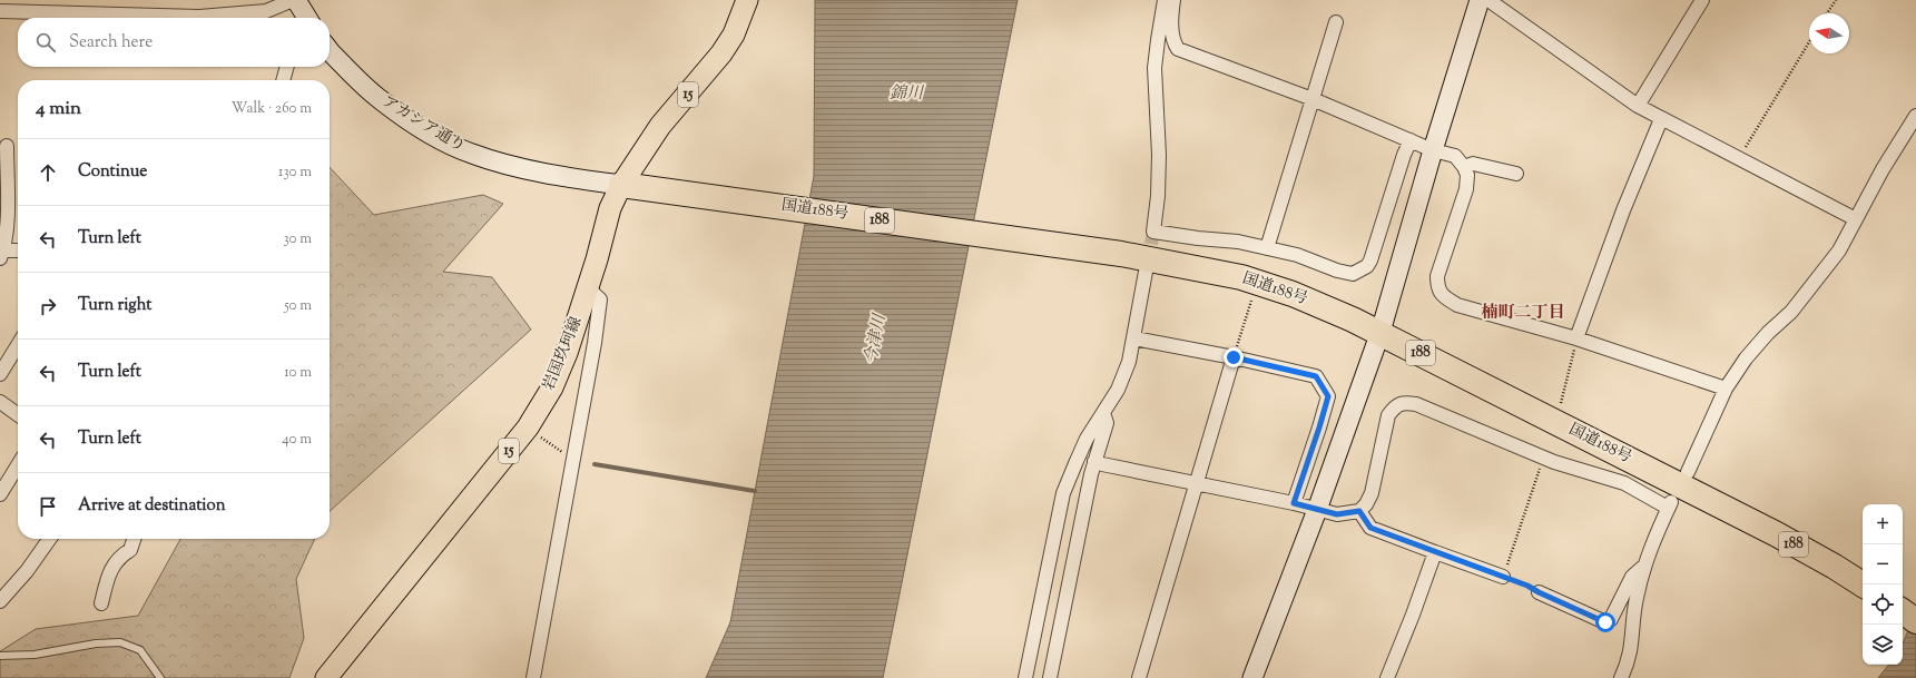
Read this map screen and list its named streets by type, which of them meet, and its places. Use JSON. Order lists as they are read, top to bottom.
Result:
{
  "streets": {
    "highway": ["国道188号", "188"],
    "main road": ["15", "岩国玖珂線"],
    "street": ["アカシア通り"]
  },
  "crossings": [
    ["アカシア通り", "国道188号"],
    ["アカシア通り", "岩国玖珂線"],
    ["国道188号", "岩国玖珂線"]
  ],
  "districts": ["楠町二丁目"],
  "water": ["錦川", "今津川"],
  "north": "left",
  "page": {
    "search": "Search here",
    "heading": ["4 min", "Walk · 260 m"],
    "list": [
      ["Continue", "130 m"],
      ["Turn left", "30 m"],
      ["Turn right", "50 m"],
      ["Turn left", "10 m"],
      ["Turn left", "40 m"],
      "Arrive at destination"
    ],
    "map_buttons": ["+", "−"]
  }
}
